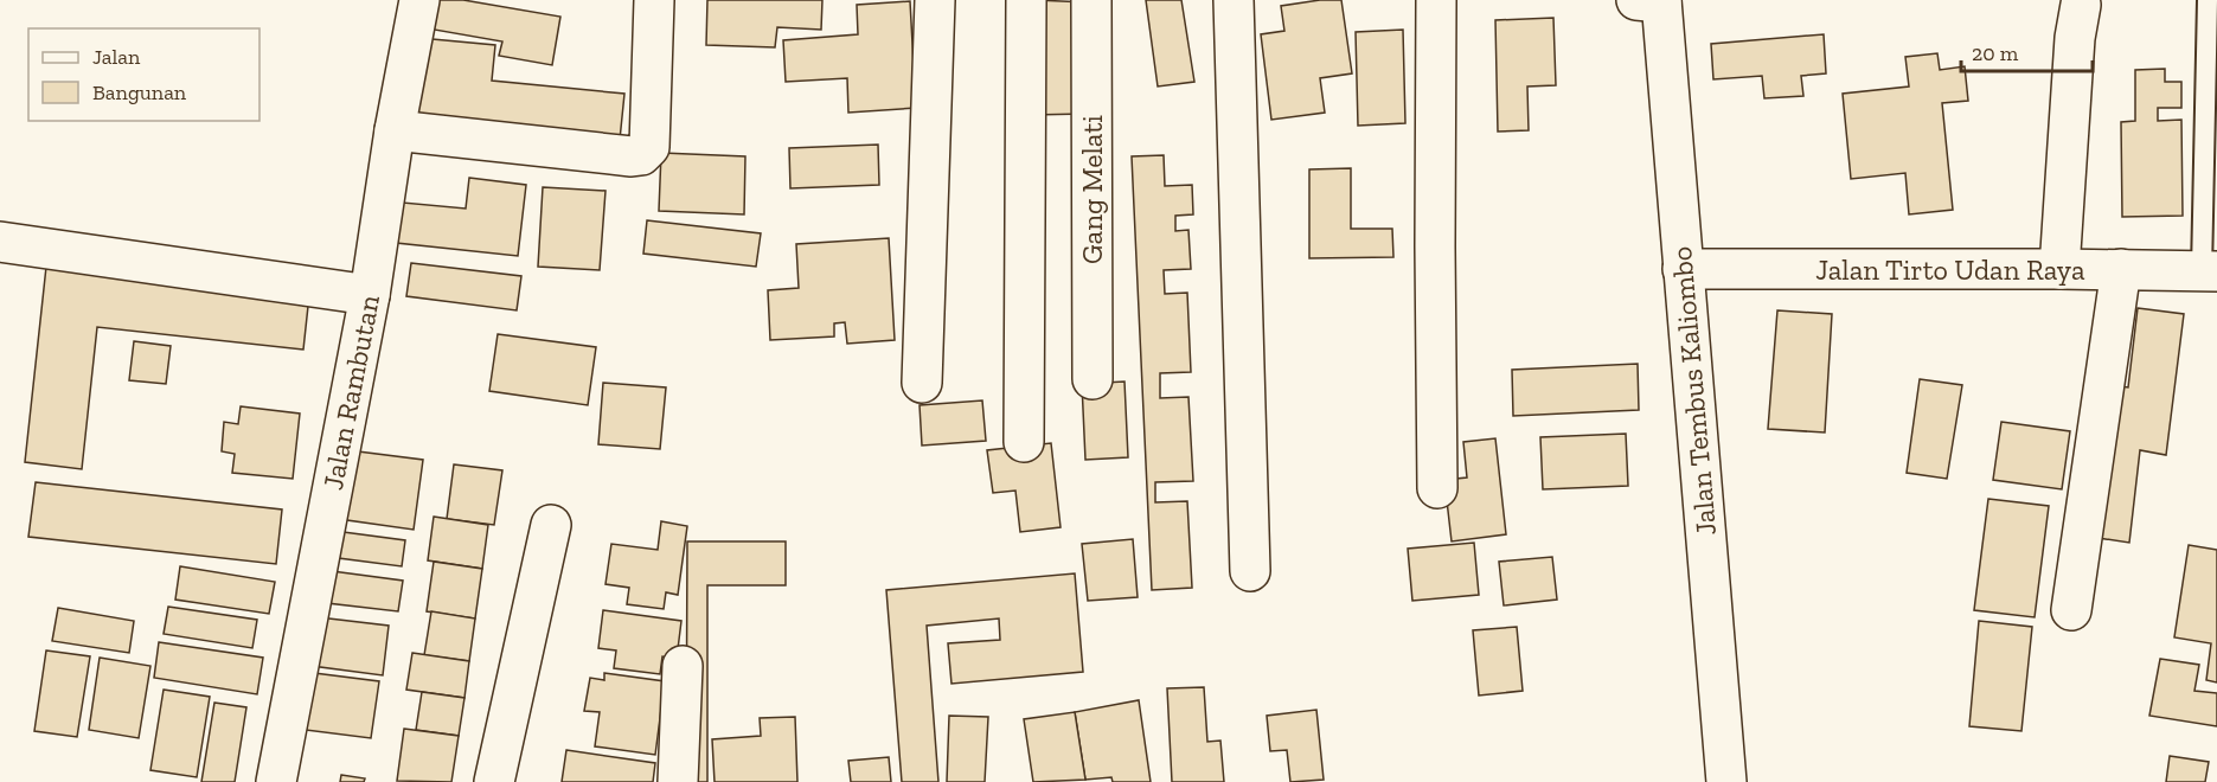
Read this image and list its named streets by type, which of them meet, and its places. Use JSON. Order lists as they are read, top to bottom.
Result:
{
  "streets": {
    "street": [
      "Gang Melati",
      "Jalan Tirto Udan Raya",
      "Jalan Tembus Kaliombo",
      "Jalan Rambutan"
    ]
  },
  "crossings": [
    ["Jalan Tirto Udan Raya", "Jalan Tembus Kaliombo"]
  ],
  "legend": ["Jalan", "Bangunan"],
  "scale_bar": "20 m"
}
